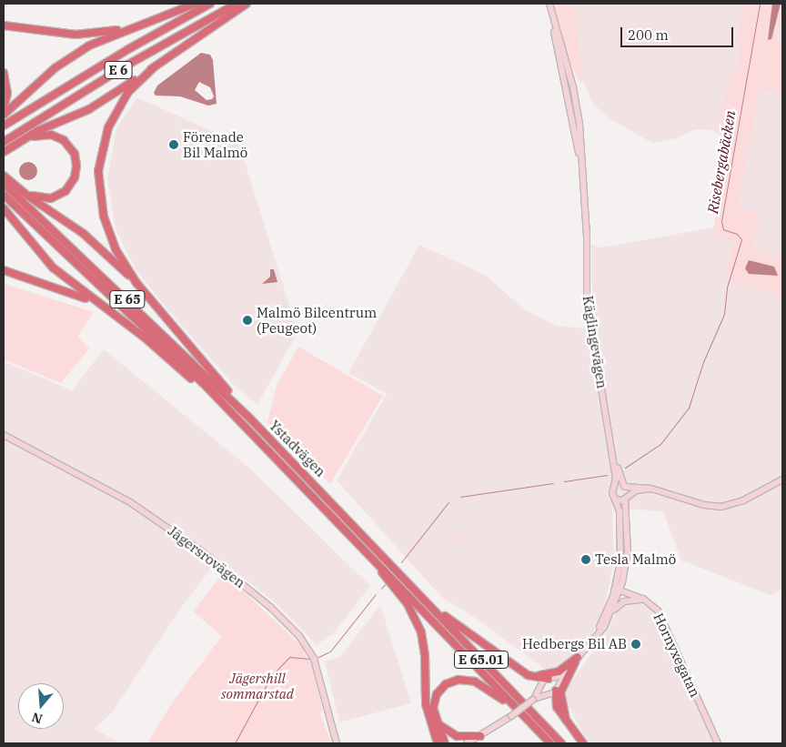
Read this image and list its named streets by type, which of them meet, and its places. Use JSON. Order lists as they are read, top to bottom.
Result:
{
  "streets": {
    "highway": [
      "E 6",
      "E 65",
      "Ystadvägen",
      "E 65.01"
    ],
    "main road": ["Käglingevägen", "Jägersrovägen", "Hornyxegatan"]
  },
  "water": ["Risebergabäcken"],
  "parks": ["Jägershill sommarstad"],
  "places": [
    "Förenade Bil Malmö",
    "Malmö Bilcentrum (Peugeot)",
    "Tesla Malmö",
    "Hedbergs Bil AB"
  ],
  "scale_bar": "200 m",
  "north": "bottom"
}
